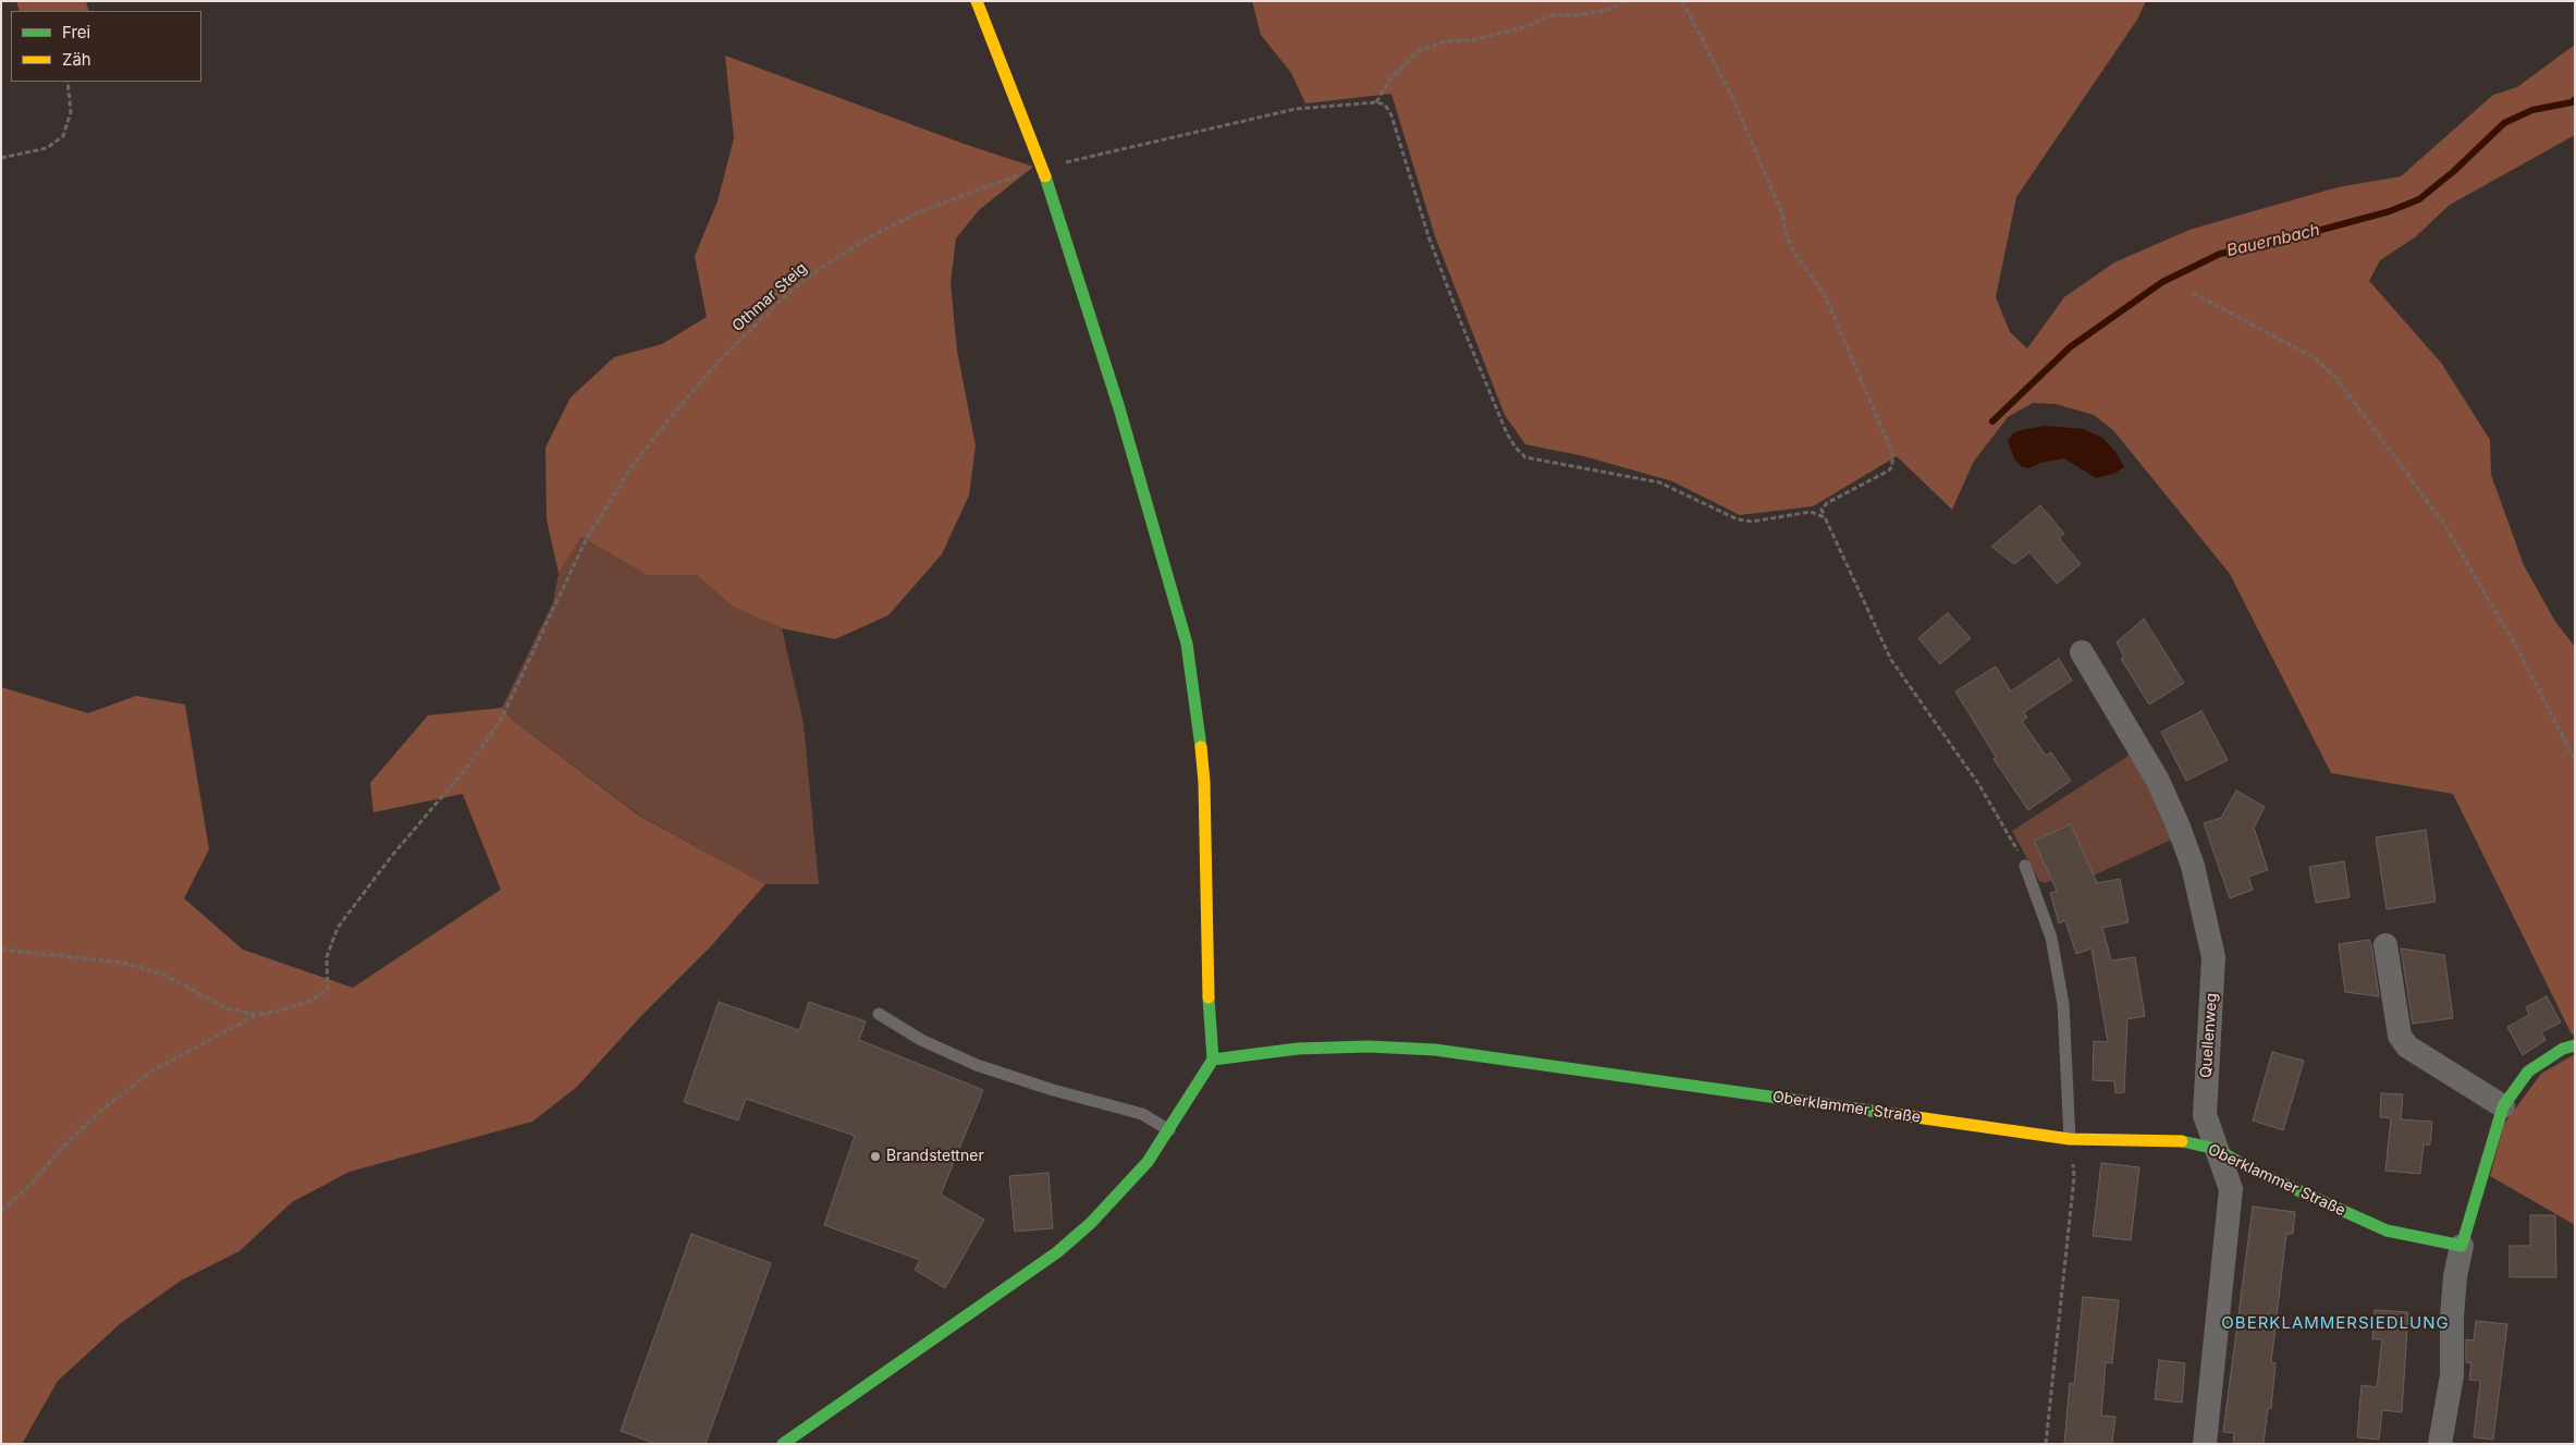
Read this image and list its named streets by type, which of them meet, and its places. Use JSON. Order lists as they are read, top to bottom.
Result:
{
  "streets": {
    "street": ["Quellenweg", "Oberklammer Straße"],
    "path": ["Othmar Steig"]
  },
  "crossings": [
    ["Quellenweg", "Oberklammer Straße"]
  ],
  "districts": ["OBERKLAMMERSIEDLUNG"],
  "water": ["Bauernbach"],
  "places": ["Brandstettner"],
  "legend": ["Frei", "Zäh"]
}
